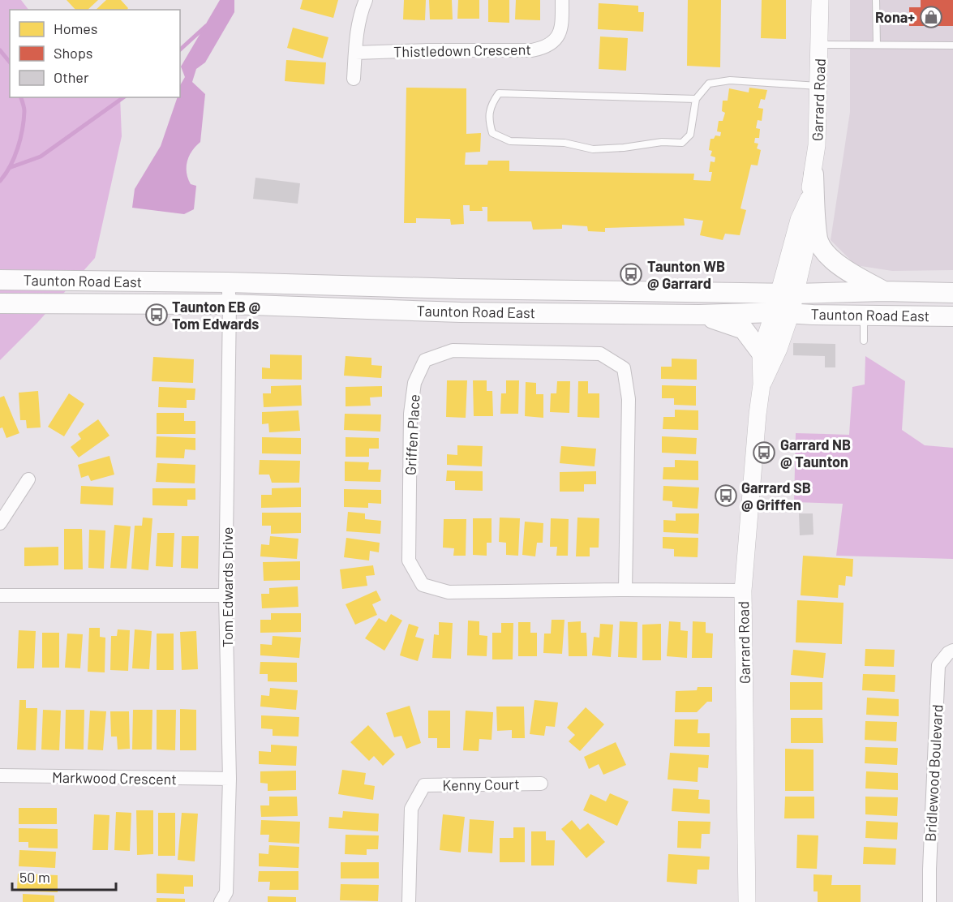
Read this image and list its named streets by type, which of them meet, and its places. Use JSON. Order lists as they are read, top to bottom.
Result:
{
  "streets": {
    "main road": ["Taunton Road East"],
    "street": [
      "Thistledown Crescent",
      "Garrard Road",
      "Griffen Place",
      "Tom Edwards Drive",
      "Bridlewood Boulevard",
      "Markwood Crescent",
      "Kenny Court"
    ]
  },
  "crossings": [
    ["Garrard Road", "Taunton Road East"],
    ["Garrard Road", "Griffen Place"],
    ["Taunton Road East", "Tom Edwards Drive"],
    ["Tom Edwards Drive", "Markwood Crescent"]
  ],
  "places": {
    "shop": ["Rona+"],
    "bus stop": [
      "Taunton WB @ Garrard",
      "Taunton EB @ Tom Edwards",
      "Garrard NB @ Taunton",
      "Garrard SB @ Griffen"
    ]
  },
  "legend": ["Homes", "Shops", "Other"],
  "scale_bar": "50 m"
}
